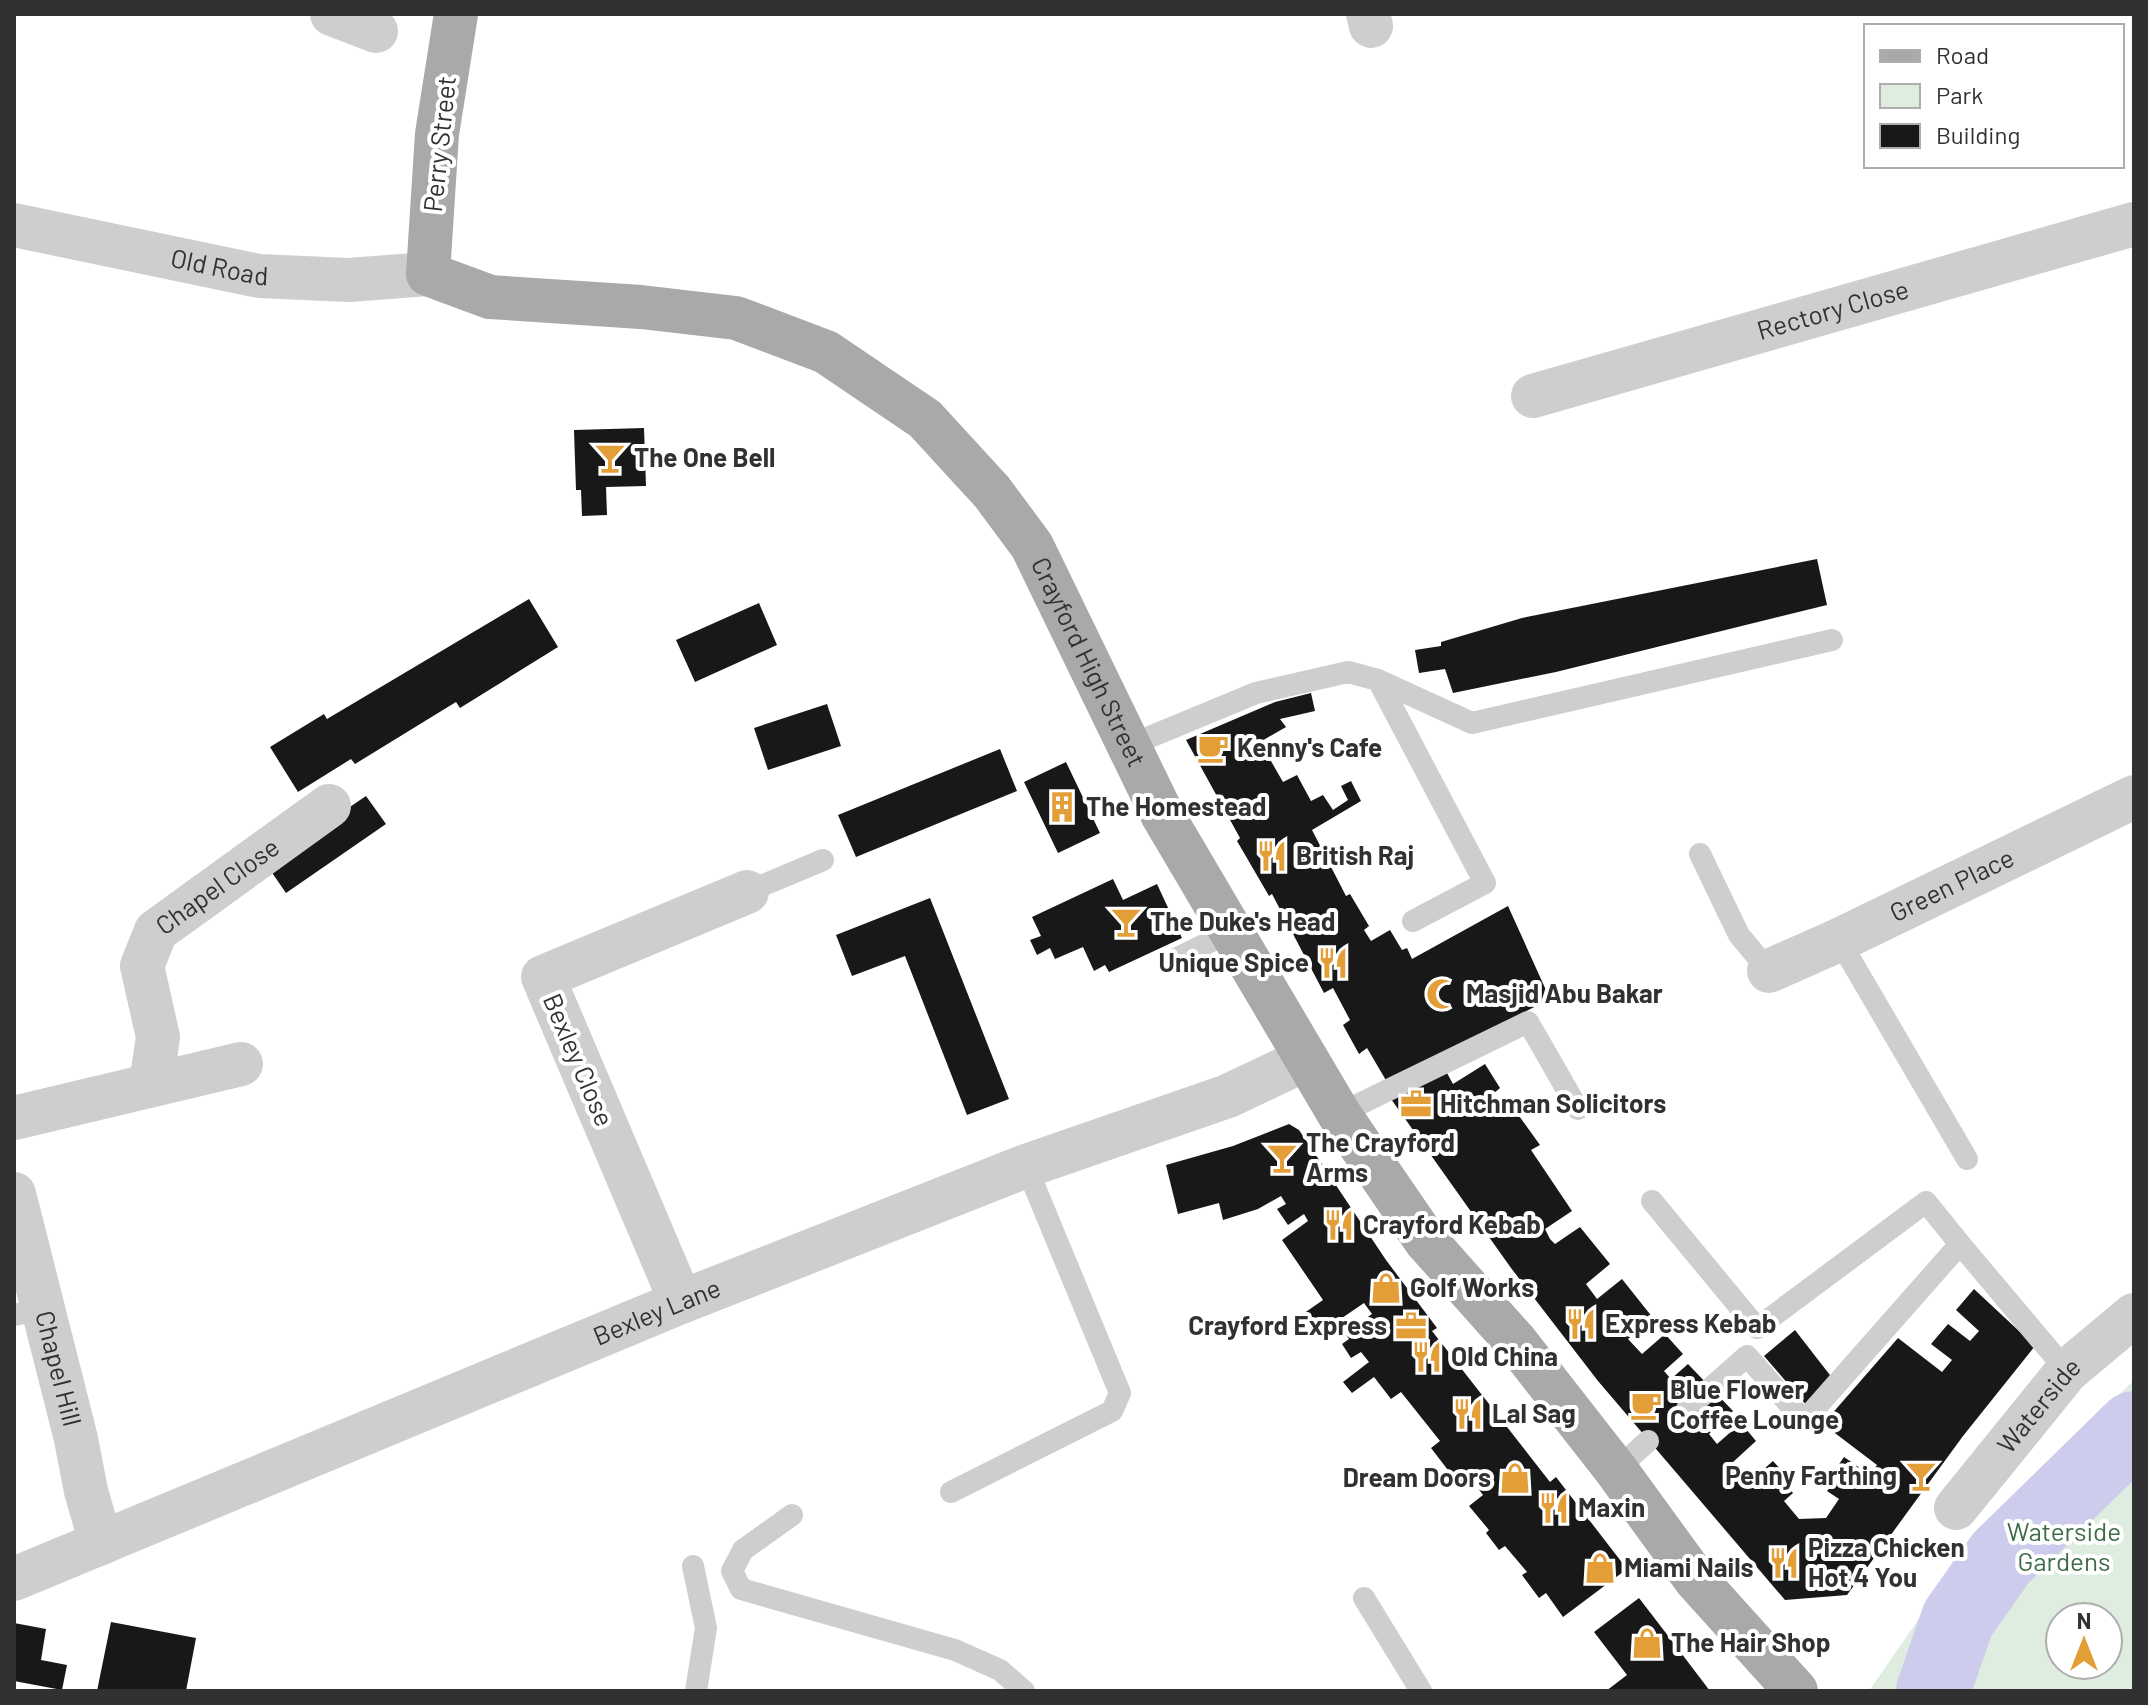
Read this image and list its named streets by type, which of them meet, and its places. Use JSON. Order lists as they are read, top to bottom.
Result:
{
  "streets": {
    "main road": ["Perry Street", "Crayford High Street"],
    "street": [
      "Old Road",
      "Rectory Close",
      "Green Place",
      "Chapel Close",
      "Bexley Close",
      "Bexley Lane",
      "Chapel Hill",
      "Waterside"
    ]
  },
  "crossings": [
    ["Perry Street", "Old Road"],
    ["Perry Street", "Crayford High Street"],
    ["Old Road", "Crayford High Street"],
    ["Crayford High Street", "Bexley Lane"],
    ["Bexley Close", "Bexley Lane"],
    ["Bexley Lane", "Chapel Hill"]
  ],
  "parks": ["Waterside Gardens"],
  "places": {
    "bar": [
      "The One Bell",
      "The Duke's Head",
      "The Crayford Arms",
      "Penny Farthing"
    ],
    "cafe": ["Kenny's Cafe", "Blue Flower Coffee Lounge"],
    "building": ["The Homestead"],
    "restaurant": [
      "British Raj",
      "Unique Spice",
      "Crayford Kebab",
      "Express Kebab",
      "Old China",
      "Lal Sag",
      "Maxin",
      "Pizza Chicken Hot 4 You"
    ],
    "mosque": ["Masjid Abu Bakar"],
    "office": ["Hitchman Solicitors", "Crayford Express"],
    "shop": [
      "Golf Works",
      "Dream Doors",
      "Miami Nails",
      "The Hair Shop"
    ]
  },
  "legend": ["Road", "Park", "Building"],
  "north": "top"
}
